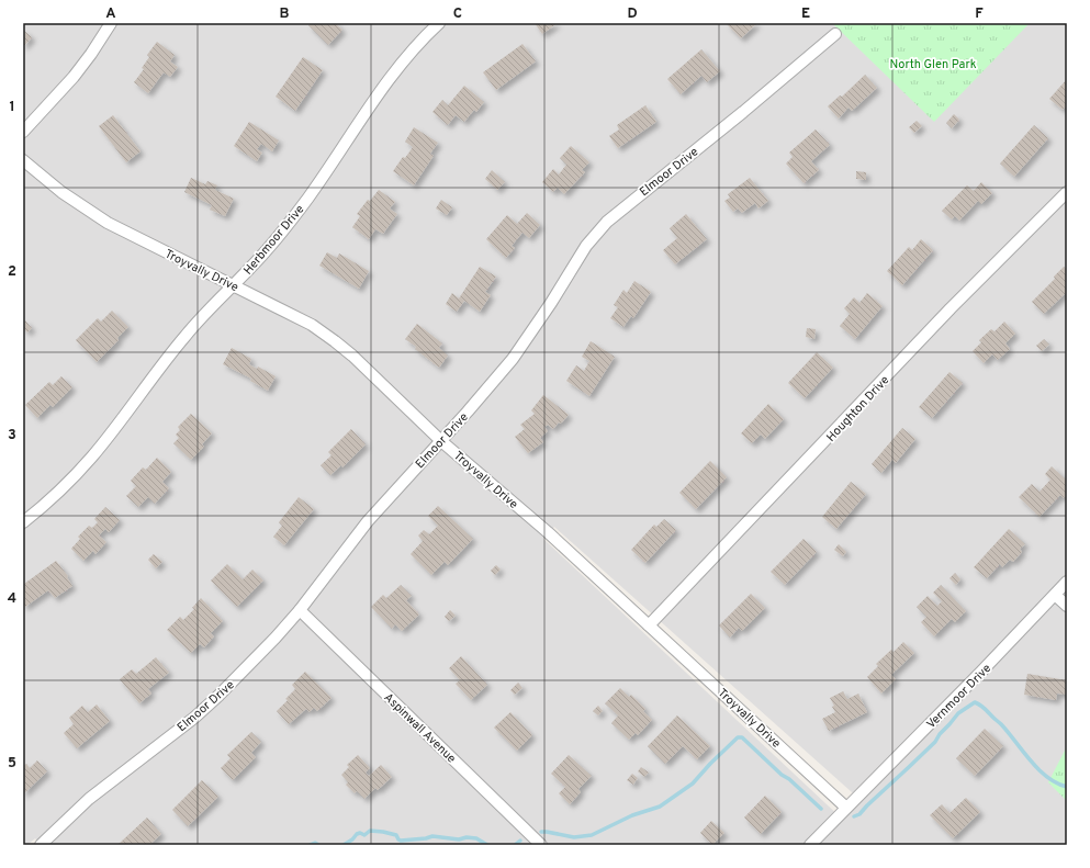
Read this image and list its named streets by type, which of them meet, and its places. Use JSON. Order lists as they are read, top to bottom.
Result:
{
  "streets": {
    "street": [
      "Elmoor Drive",
      "Herbmoor Drive",
      "Troyvally Drive",
      "Houghton Drive",
      "Vernmoor Drive",
      "Aspinwall Avenue"
    ]
  },
  "crossings": [
    ["Elmoor Drive", "Troyvally Drive"],
    ["Elmoor Drive", "Aspinwall Avenue"],
    ["Herbmoor Drive", "Troyvally Drive"],
    ["Troyvally Drive", "Houghton Drive"],
    ["Troyvally Drive", "Vernmoor Drive"]
  ],
  "parks": ["North Glen Park"],
  "grid": {
    "columns": [
      "A",
      "B",
      "C",
      "D",
      "E",
      "F"
    ],
    "rows": [
      "1",
      "2",
      "3",
      "4",
      "5"
    ]
  }
}
